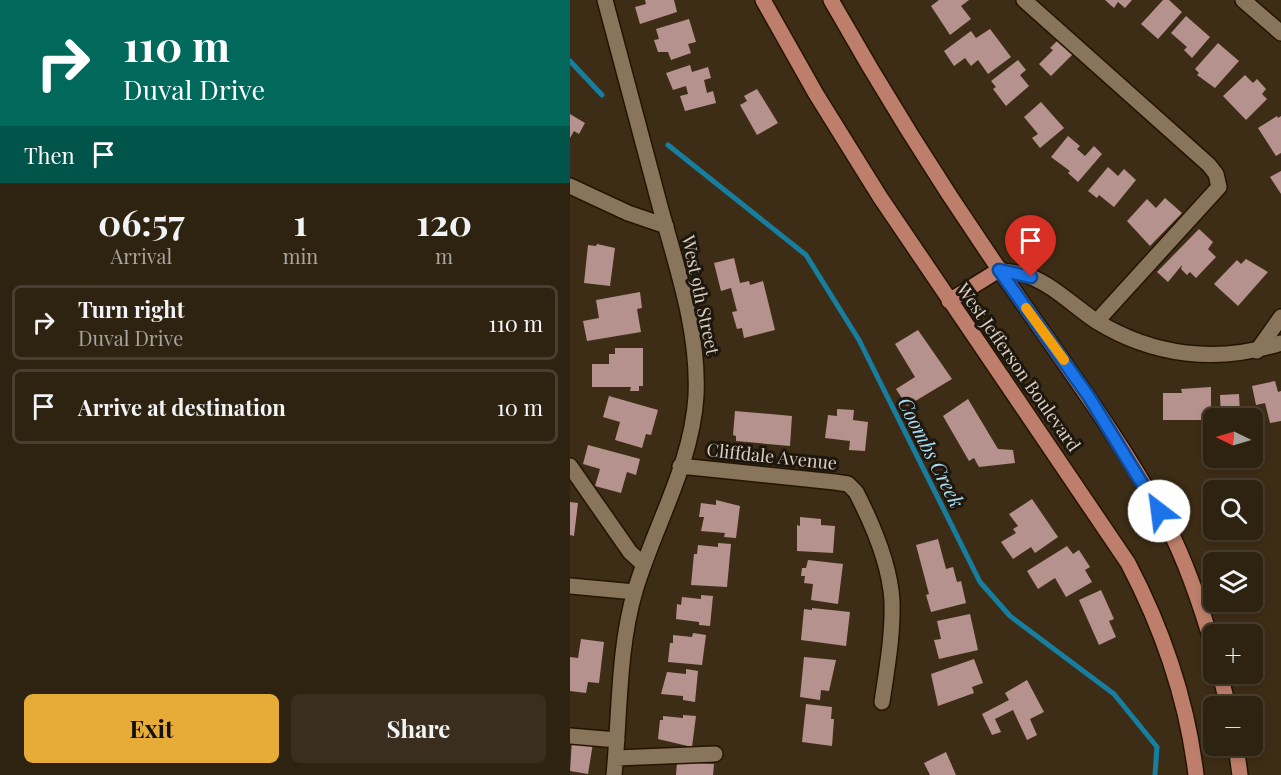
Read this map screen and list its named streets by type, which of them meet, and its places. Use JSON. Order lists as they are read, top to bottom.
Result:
{
  "streets": {
    "main road": ["West Jefferson Boulevard"],
    "street": ["West 9th Street", "Cliffdale Avenue"]
  },
  "crossings": [
    ["West 9th Street", "Cliffdale Avenue"]
  ],
  "water": ["Coombs Creek"],
  "north": "left",
  "page": {
    "turn": ["110 m", "Duval Drive"],
    "then": "Then",
    "eta": [
      "06:57",
      "Arrival",
      "1",
      "min",
      "120",
      "m"
    ],
    "list": [
      {
        "name": "Turn right",
        "note": "Duval Drive",
        "value": "110 m"
      },
      {
        "name": "Arrive at destination",
        "value": "10 m"
      }
    ],
    "map_buttons": ["+", "−"],
    "buttons": ["Exit", "Share"]
  }
}
